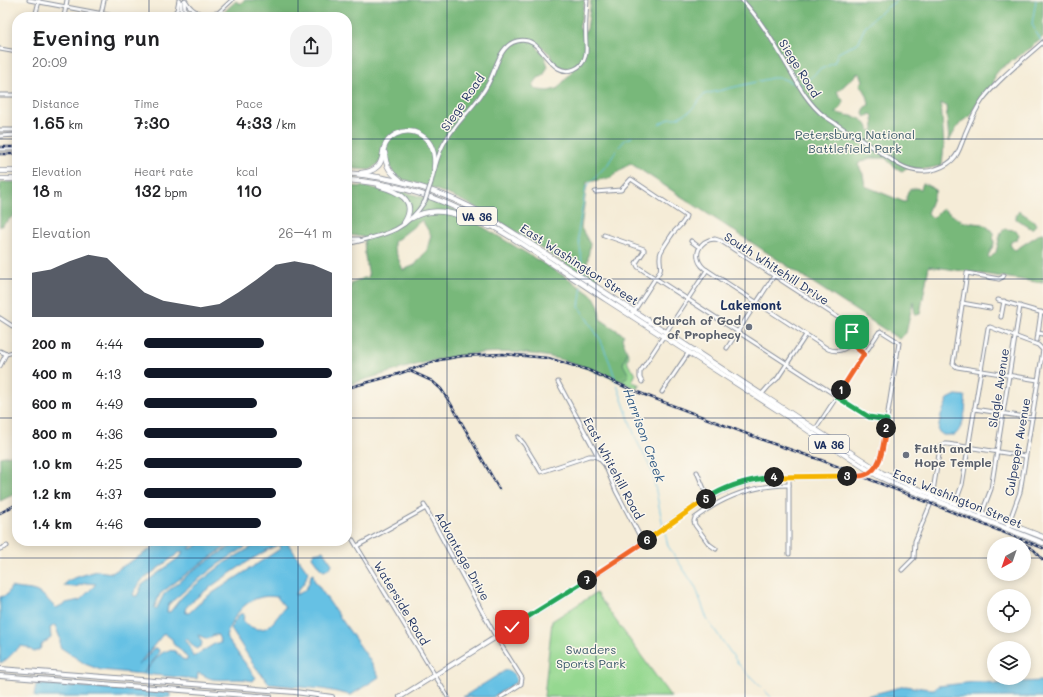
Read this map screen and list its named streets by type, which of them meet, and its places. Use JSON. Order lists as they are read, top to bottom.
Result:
{
  "streets": {
    "highway": ["VA 36", "East Washington Street"],
    "street": [
      "Siege Road",
      "South Whitehill Drive",
      "Slagle Avenue",
      "Culpeper Avenue",
      "East Whitehill Road",
      "Advantage Drive",
      "Waterside Road"
    ]
  },
  "crossings": [
    ["East Washington Street", "Slagle Avenue"],
    ["East Washington Street", "Culpeper Avenue"],
    ["Slagle Avenue", "Culpeper Avenue"],
    ["Advantage Drive", "Waterside Road"]
  ],
  "districts": ["Lakemont"],
  "water": ["Harrison Creek"],
  "parks": ["Petersburg National Battlefield Park", "Swaders Sports Park"],
  "places": ["Church of God of Prophecy", "Faith and Hope Temple"],
  "north": "bottom left",
  "page": {
    "heading": ["Evening run", "20:09"],
    "stats": [
      ["Distance", "1.65 km"],
      ["Time", "7:30"],
      ["Pace", "4:33 /km"],
      ["Elevation", "18 m"],
      ["Heart rate", "132 bpm"],
      ["kcal", "110"]
    ],
    "chart": ["Elevation", "26–41 m"],
    "list": [
      {
        "name": "200 m",
        "note": "4:44"
      },
      {
        "name": "400 m",
        "note": "4:13"
      },
      {
        "name": "600 m",
        "note": "4:49"
      },
      {
        "name": "800 m",
        "note": "4:36"
      },
      {
        "name": "1.0 km",
        "note": "4:25"
      },
      {
        "name": "1.2 km",
        "note": "4:37"
      },
      {
        "name": "1.4 km",
        "note": "4:46"
      }
    ],
    "pins": [
      "1",
      "2",
      "3",
      "4",
      "5",
      "6",
      "7"
    ]
  }
}
